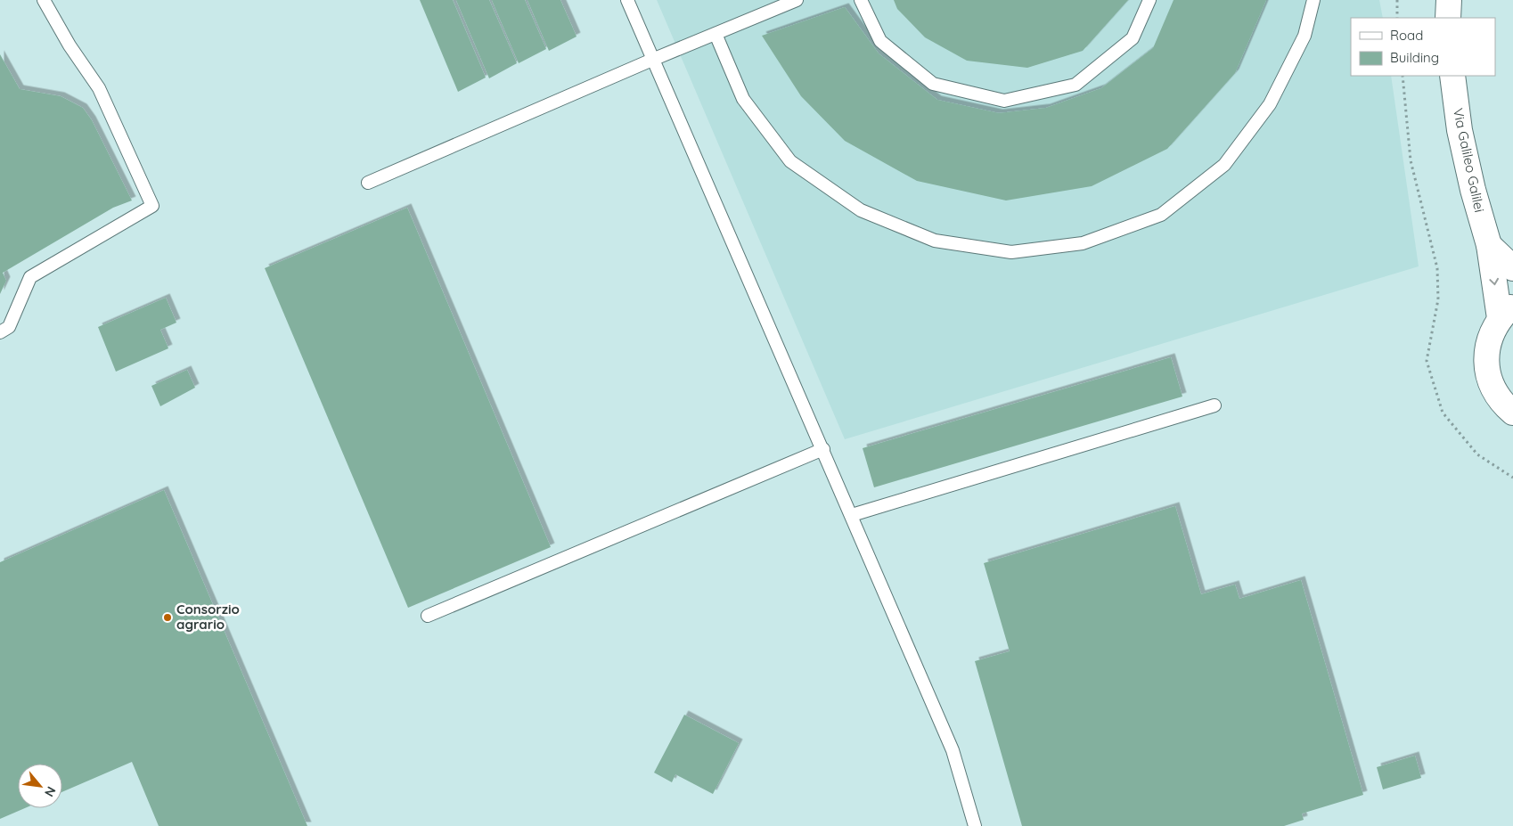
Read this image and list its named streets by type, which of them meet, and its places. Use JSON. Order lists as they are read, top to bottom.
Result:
{
  "streets": {
    "main road": ["Via Galileo Galilei"]
  },
  "places": ["Consorzio agrario"],
  "legend": ["Road", "Building"],
  "north": "bottom right"
}
